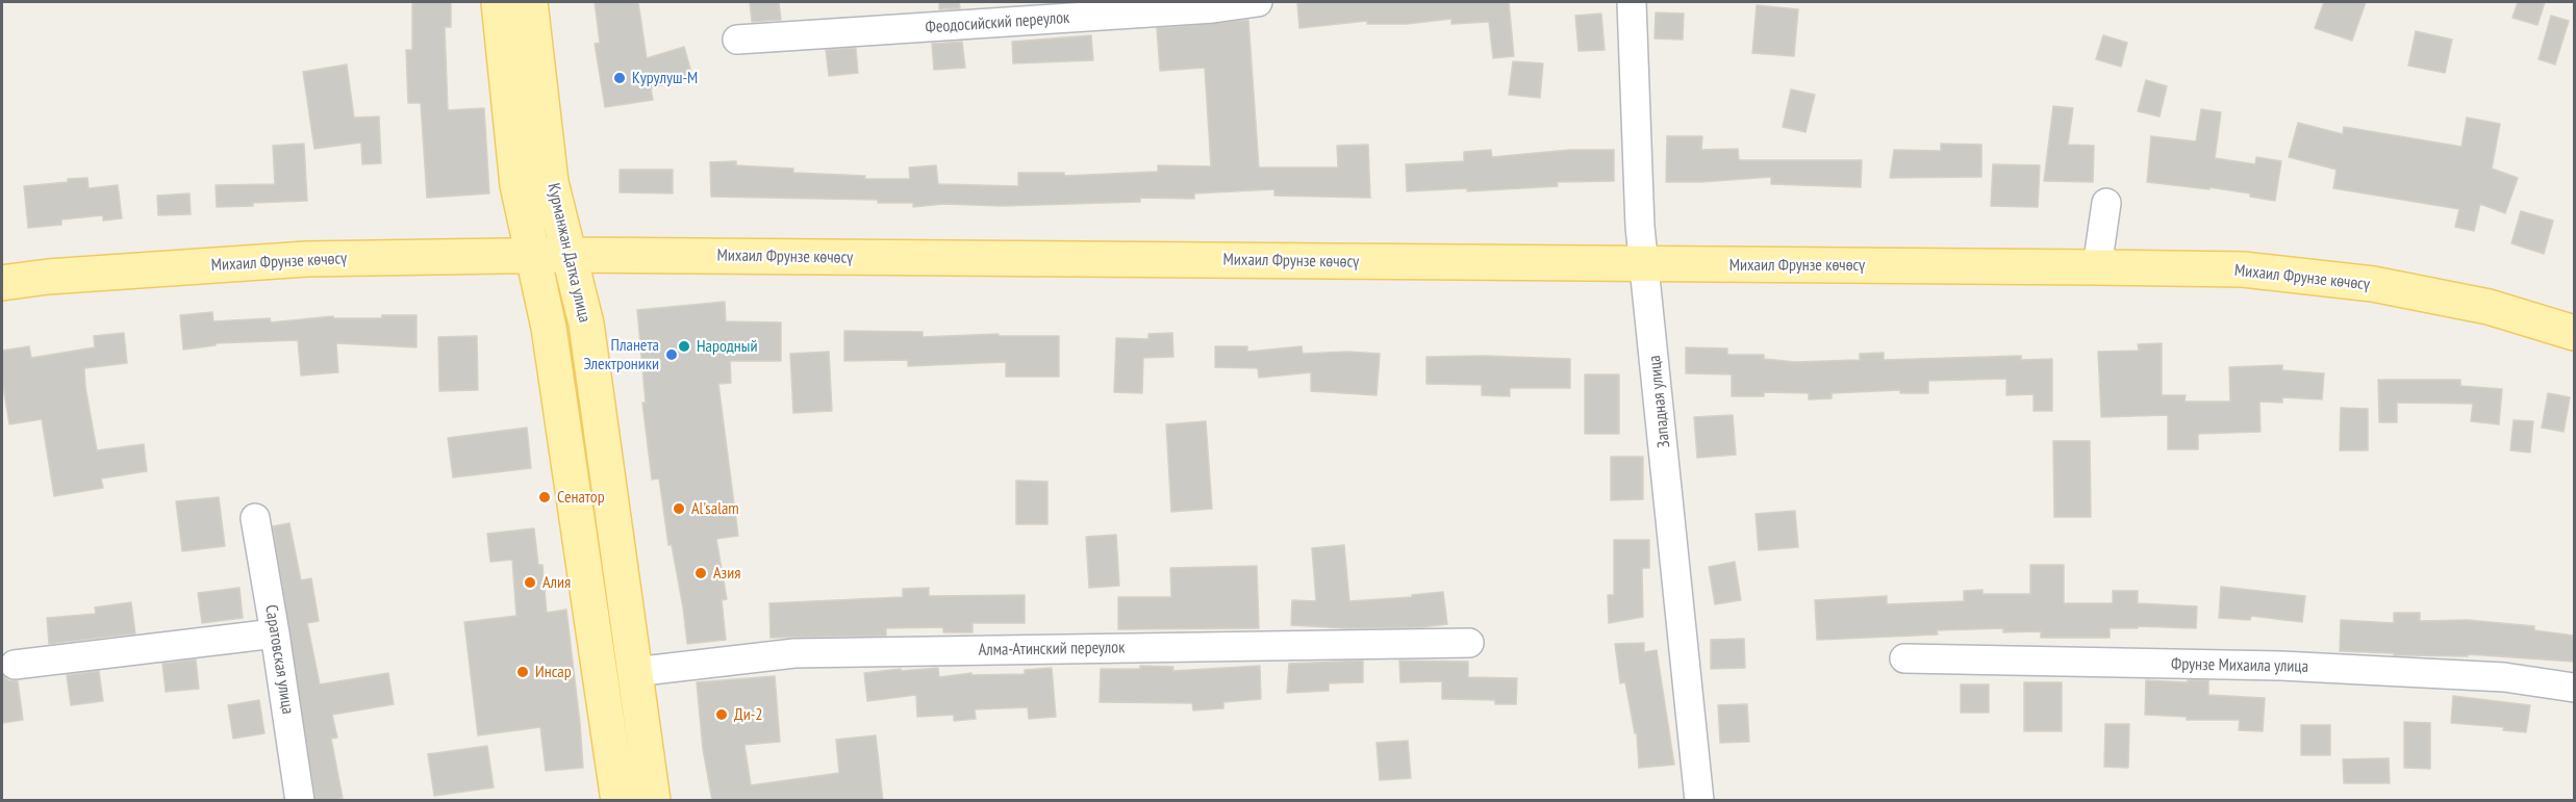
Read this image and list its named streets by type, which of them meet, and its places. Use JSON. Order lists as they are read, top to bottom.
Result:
{
  "streets": {
    "main road": ["Курманжан Датка улица", "Михаил Фрунзе көчөсү"],
    "street": [
      "Феодосийский переулок",
      "Западная улица",
      "Алма-Атинский переулок",
      "Саратовская улица",
      "Фрунзе Михаила улица"
    ]
  },
  "crossings": [
    ["Курманжан Датка улица", "Михаил Фрунзе көчөсү"],
    ["Курманжан Датка улица", "Алма-Атинский переулок"],
    ["Михаил Фрунзе көчөсү", "Западная улица"]
  ],
  "places": [
    "Курулуш-М",
    "Народный",
    "Планета Электроники",
    "Сенатор",
    "Al'salam",
    "Азия",
    "Алия",
    "Инсар",
    "Ди-2"
  ]
}
